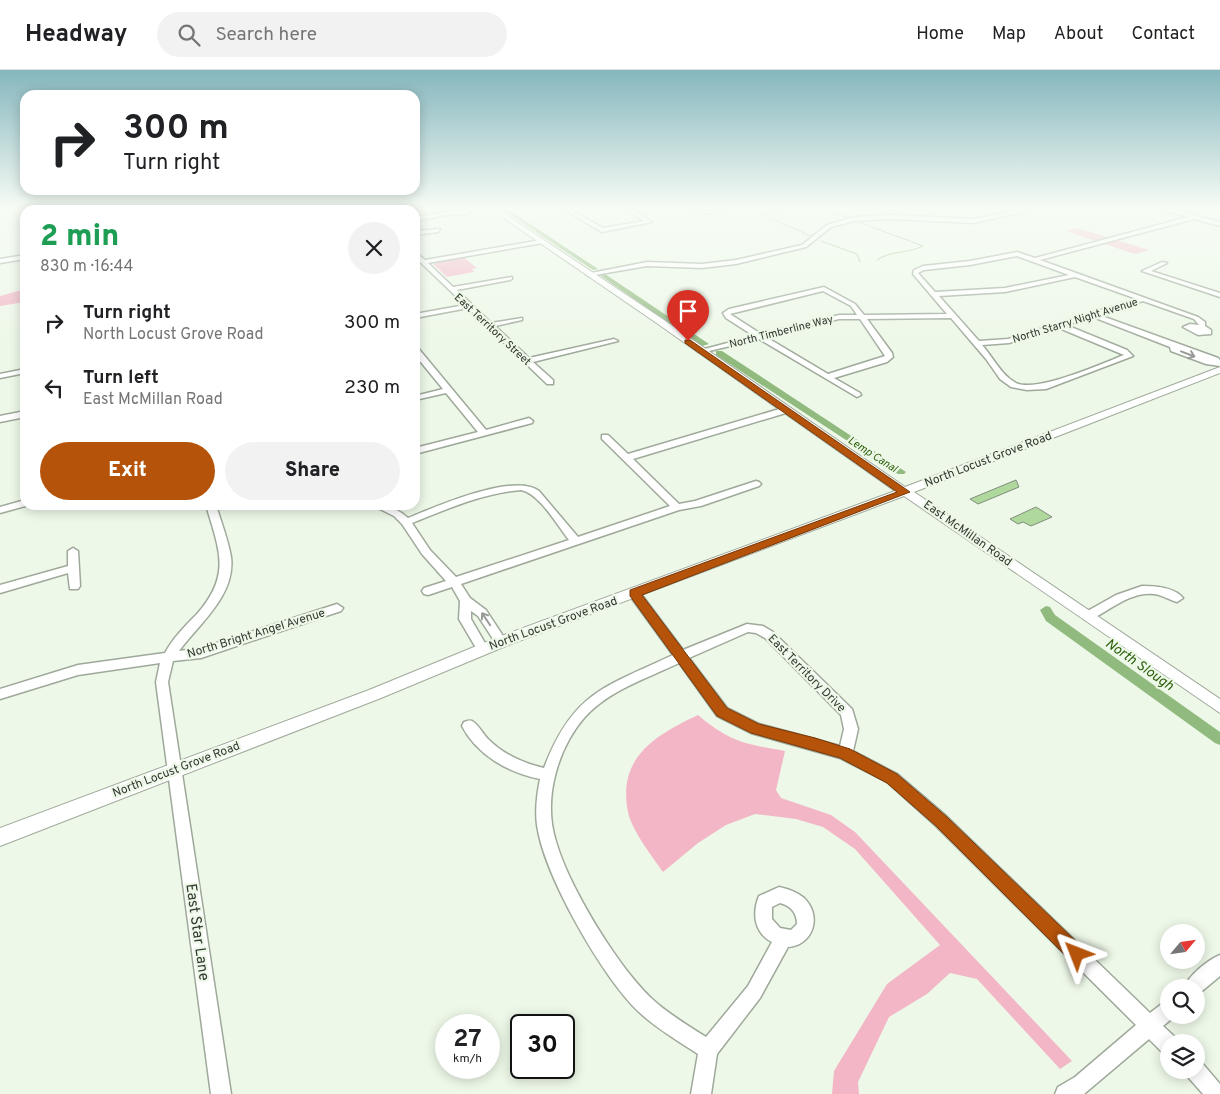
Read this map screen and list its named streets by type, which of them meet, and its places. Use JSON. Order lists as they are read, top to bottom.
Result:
{
  "streets": {
    "main road": ["North Locust Grove Road", "East McMillan Road"],
    "street": [
      "North Starry Night Avenue",
      "East Territory Street",
      "North Timberline Way",
      "North Bright Angel Avenue",
      "East Territory Drive",
      "East Star Lane"
    ]
  },
  "crossings": [
    ["North Timberline Way", "East McMillan Road"],
    ["North Locust Grove Road", "East McMillan Road"],
    ["North Locust Grove Road", "East Star Lane"],
    ["North Bright Angel Avenue", "East Star Lane"]
  ],
  "water": ["Lemp Canal", "North Slough"],
  "north": "top right",
  "page": {
    "header": "Headway",
    "search": "Search here",
    "nav": [
      "Home",
      "Map",
      "About",
      "Contact"
    ],
    "turn": ["300 m", "Turn right"],
    "heading": ["2 min", "830 m · 16:44"],
    "list": [
      {
        "name": "Turn right",
        "note": "North Locust Grove Road",
        "value": "300 m"
      },
      {
        "name": "Turn left",
        "note": "East McMillan Road",
        "value": "230 m"
      }
    ],
    "buttons": ["Exit", "Share"],
    "speed": "27 km/h",
    "limit": "30"
  }
}
